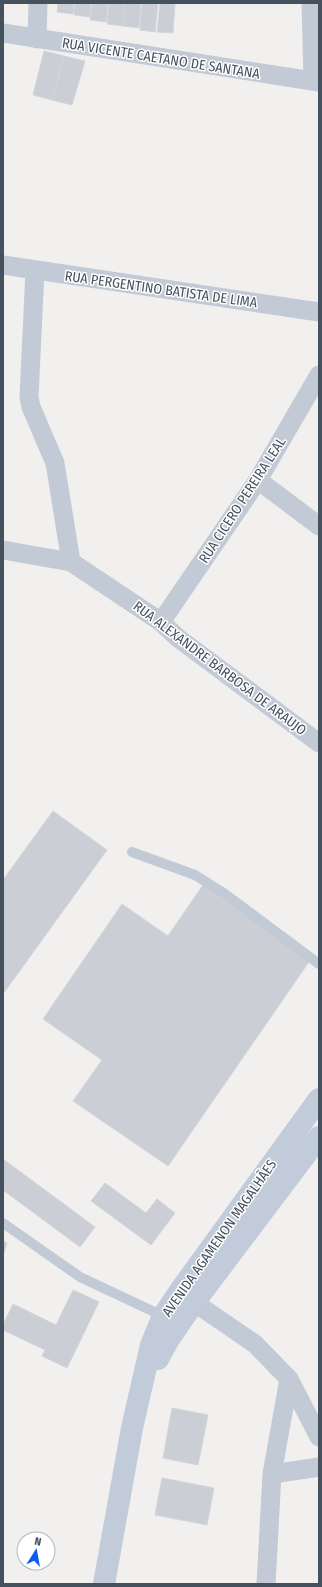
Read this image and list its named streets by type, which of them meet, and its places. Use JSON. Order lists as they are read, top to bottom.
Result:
{
  "streets": {
    "main road": ["AVENIDA AGAMENON MAGALHÃES"],
    "street": [
      "RUA VICENTE CAETANO DE SANTANA",
      "RUA PERGENTINO BATISTA DE LIMA",
      "RUA CICERO PEREIRA LEAL",
      "RUA ALEXANDRE BARBOSA DE ARAUJO"
    ]
  },
  "crossings": [
    ["RUA CICERO PEREIRA LEAL", "RUA ALEXANDRE BARBOSA DE ARAUJO"]
  ],
  "north": "top"
}
